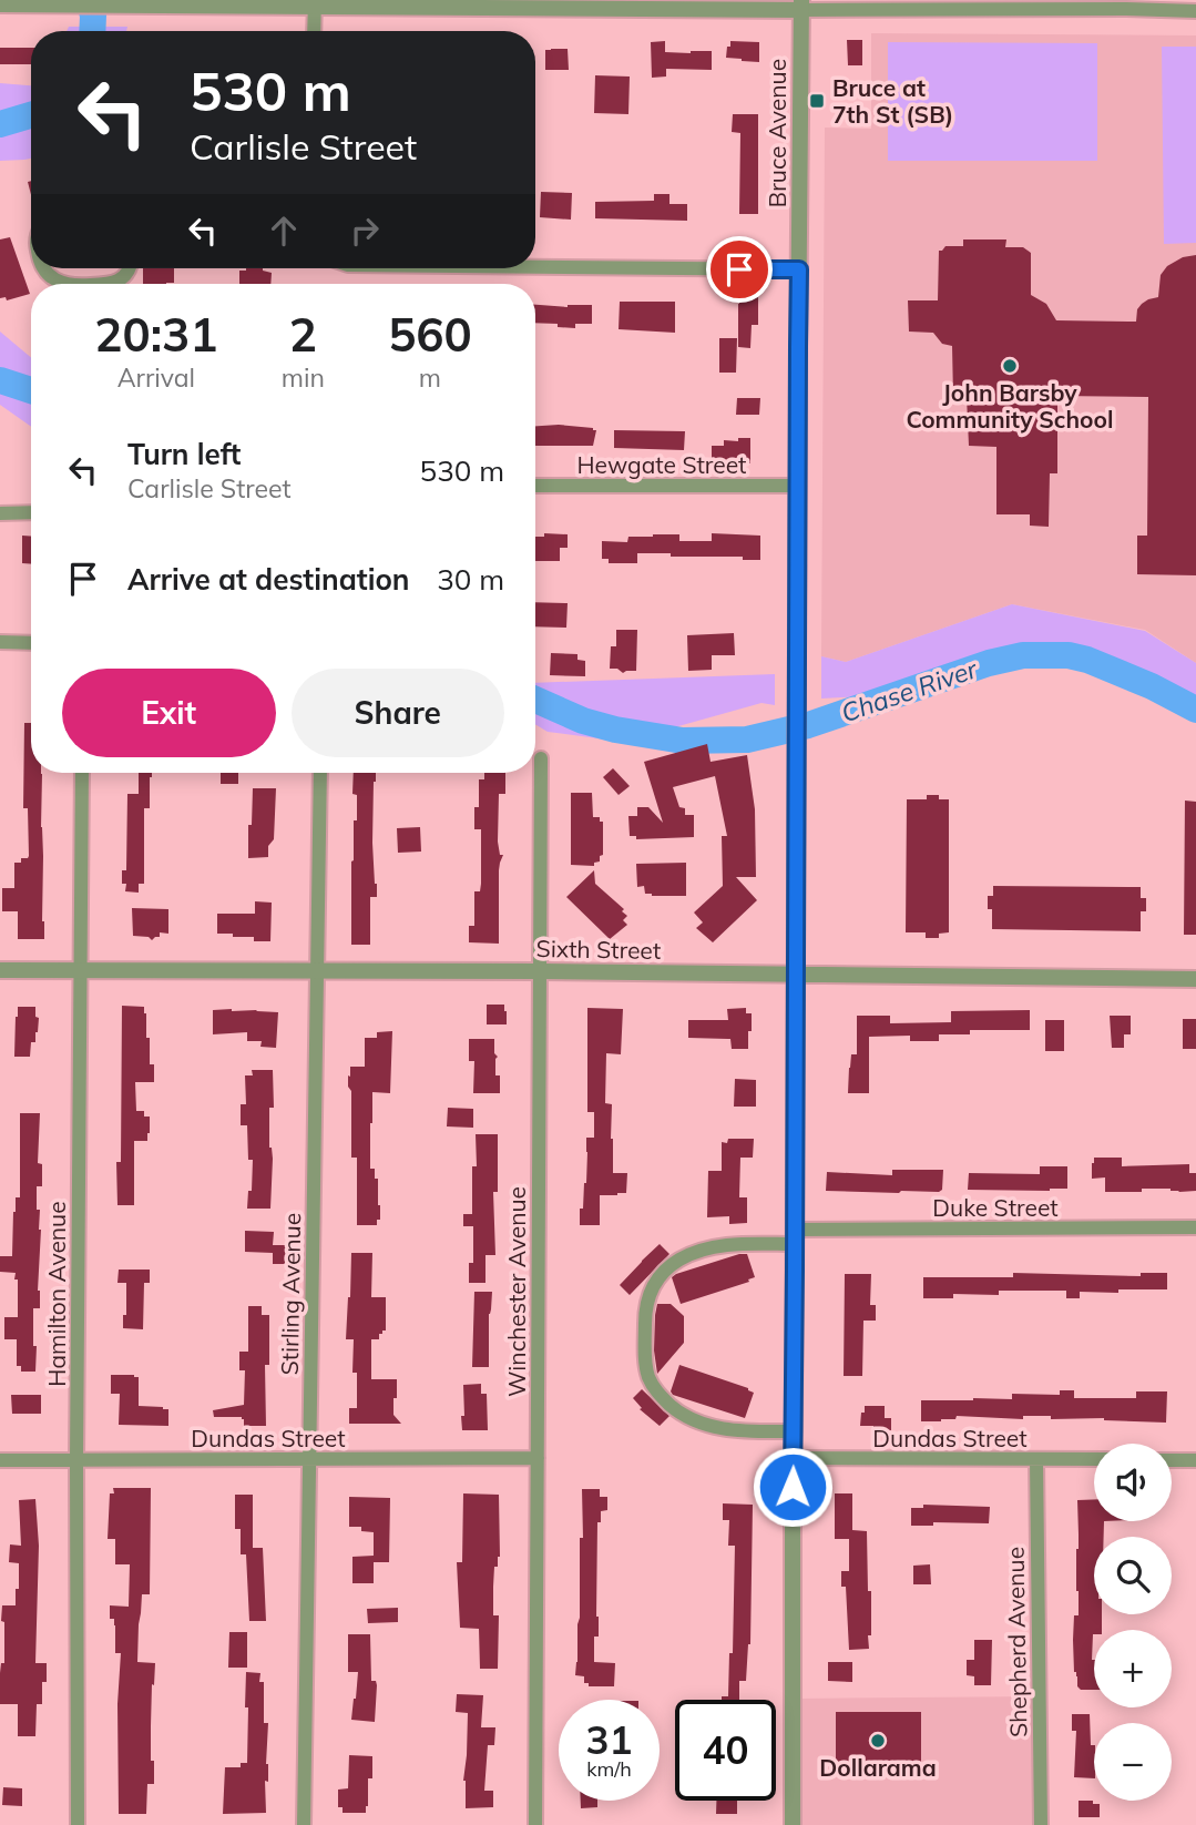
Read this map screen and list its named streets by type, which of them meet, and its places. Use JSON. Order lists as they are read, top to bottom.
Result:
{
  "streets": {
    "street": [
      "Bruce Avenue",
      "Hewgate Street",
      "Sixth Street",
      "Duke Street",
      "Winchester Avenue",
      "Hamilton Avenue",
      "Stirling Avenue",
      "Dundas Street",
      "Shepherd Avenue"
    ]
  },
  "crossings": [
    ["Bruce Avenue", "Hewgate Street"],
    ["Bruce Avenue", "Sixth Street"],
    ["Bruce Avenue", "Duke Street"],
    ["Bruce Avenue", "Dundas Street"],
    ["Sixth Street", "Winchester Avenue"],
    ["Sixth Street", "Hamilton Avenue"],
    ["Sixth Street", "Stirling Avenue"],
    ["Winchester Avenue", "Dundas Street"],
    ["Hamilton Avenue", "Dundas Street"],
    ["Stirling Avenue", "Dundas Street"],
    ["Dundas Street", "Shepherd Avenue"]
  ],
  "water": ["Chase River"],
  "places": {
    "transit": ["Bruce at 7th St (SB)"],
    "other": ["John Barsby Community School", "Dollarama"]
  },
  "page": {
    "turn": ["530 m", "Carlisle Street"],
    "eta": [
      "20:31",
      "Arrival",
      "2",
      "min",
      "560",
      "m"
    ],
    "list": [
      {
        "name": "Turn left",
        "note": "Carlisle Street",
        "value": "530 m"
      },
      {
        "name": "Arrive at destination",
        "value": "30 m"
      }
    ],
    "buttons": ["Exit", "Share"],
    "map_buttons": ["+", "−"],
    "speed": "31 km/h",
    "limit": "40"
  }
}
